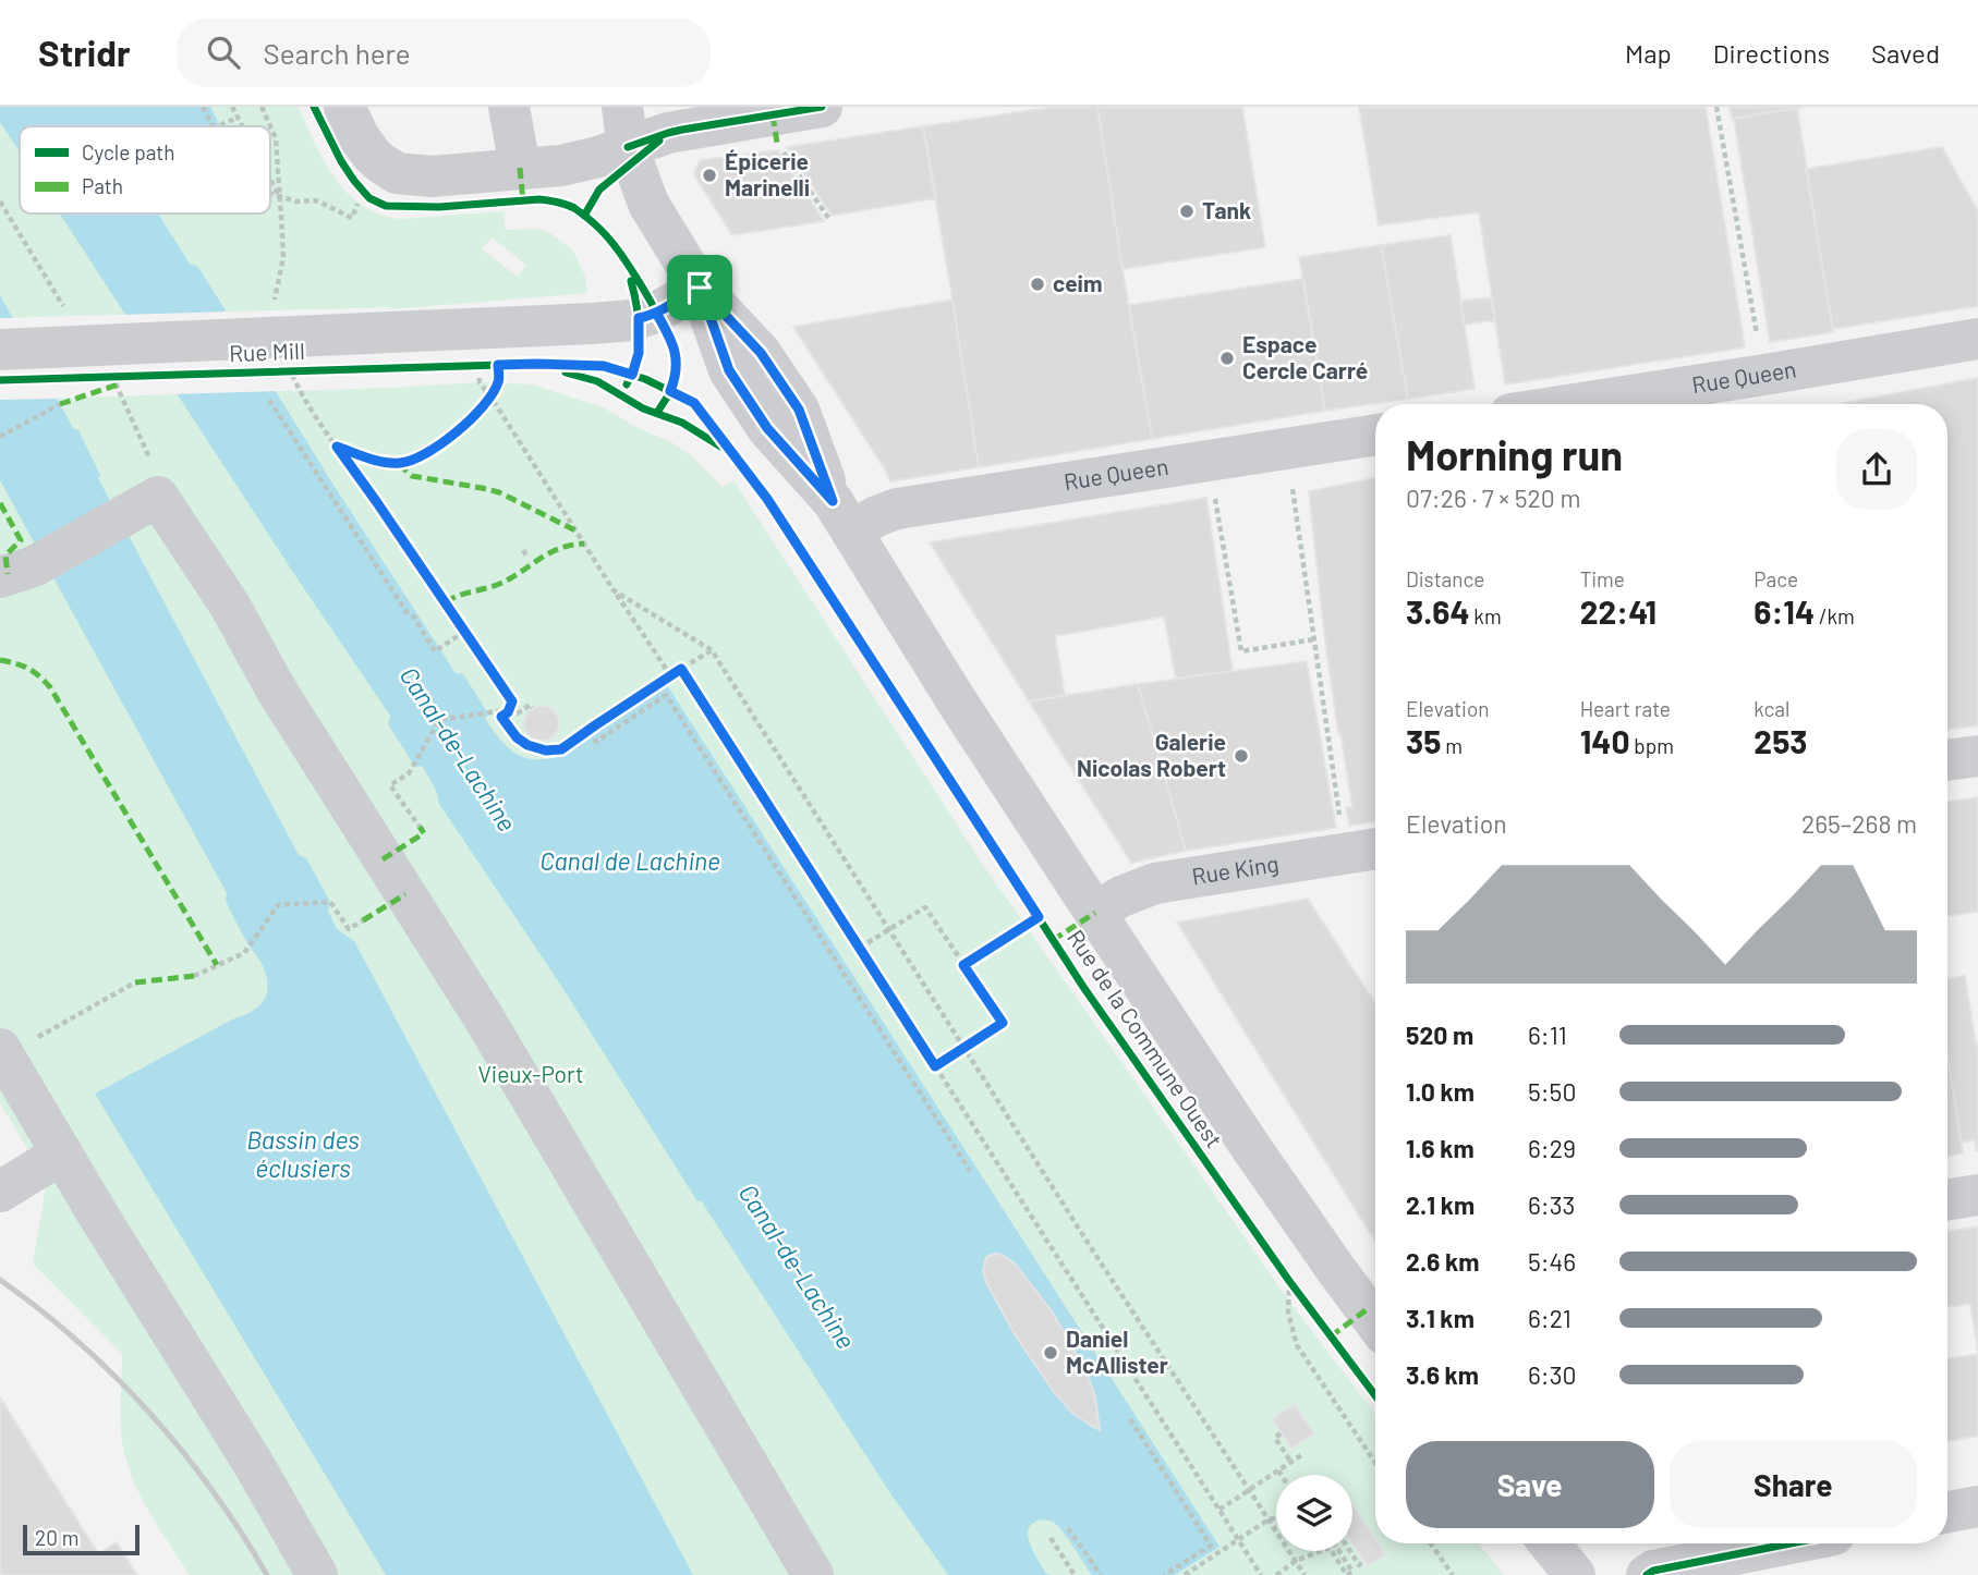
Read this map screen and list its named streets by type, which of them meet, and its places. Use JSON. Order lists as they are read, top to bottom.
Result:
{
  "streets": {
    "street": [
      "Rue Mill",
      "Rue Queen",
      "Rue King",
      "Rue de la Commune Ouest"
    ]
  },
  "crossings": [
    ["Rue Mill", "Rue de la Commune Ouest"],
    ["Rue Queen", "Rue de la Commune Ouest"],
    ["Rue King", "Rue de la Commune Ouest"]
  ],
  "water": ["Canal-de-Lachine", "Canal de Lachine", "Bassin des éclusiers"],
  "parks": ["Vieux-Port"],
  "places": [
    "Épicerie Marinelli",
    "Tank",
    "ceim",
    "Espace Cercle Carré",
    "Galerie Nicolas Robert",
    "Daniel McAllister"
  ],
  "legend": ["Cycle path", "Path"],
  "scale_bar": "20 m",
  "page": {
    "header": "Stridr",
    "search": "Search here",
    "nav": ["Map", "Directions", "Saved"],
    "heading": ["Morning run", "07:26 · 7 × 520 m"],
    "stats": [
      ["Distance", "3.64 km"],
      ["Time", "22:41"],
      ["Pace", "6:14 /km"],
      ["Elevation", "35 m"],
      ["Heart rate", "140 bpm"],
      ["kcal", "253"]
    ],
    "chart": ["Elevation", "265–268 m"],
    "list": [
      {
        "name": "520 m",
        "note": "6:11"
      },
      {
        "name": "1.0 km",
        "note": "5:50"
      },
      {
        "name": "1.6 km",
        "note": "6:29"
      },
      {
        "name": "2.1 km",
        "note": "6:33"
      },
      {
        "name": "2.6 km",
        "note": "5:46"
      },
      {
        "name": "3.1 km",
        "note": "6:21"
      },
      {
        "name": "3.6 km",
        "note": "6:30"
      }
    ],
    "buttons": ["Save", "Share"],
    "scale": "20 m"
  }
}
